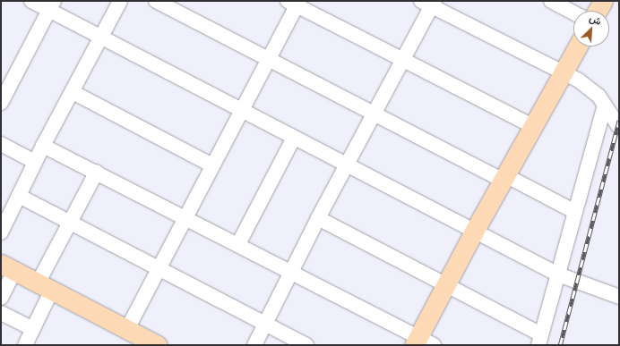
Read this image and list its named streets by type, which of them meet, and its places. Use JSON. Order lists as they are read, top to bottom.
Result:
{
  "north": "top right"
}
